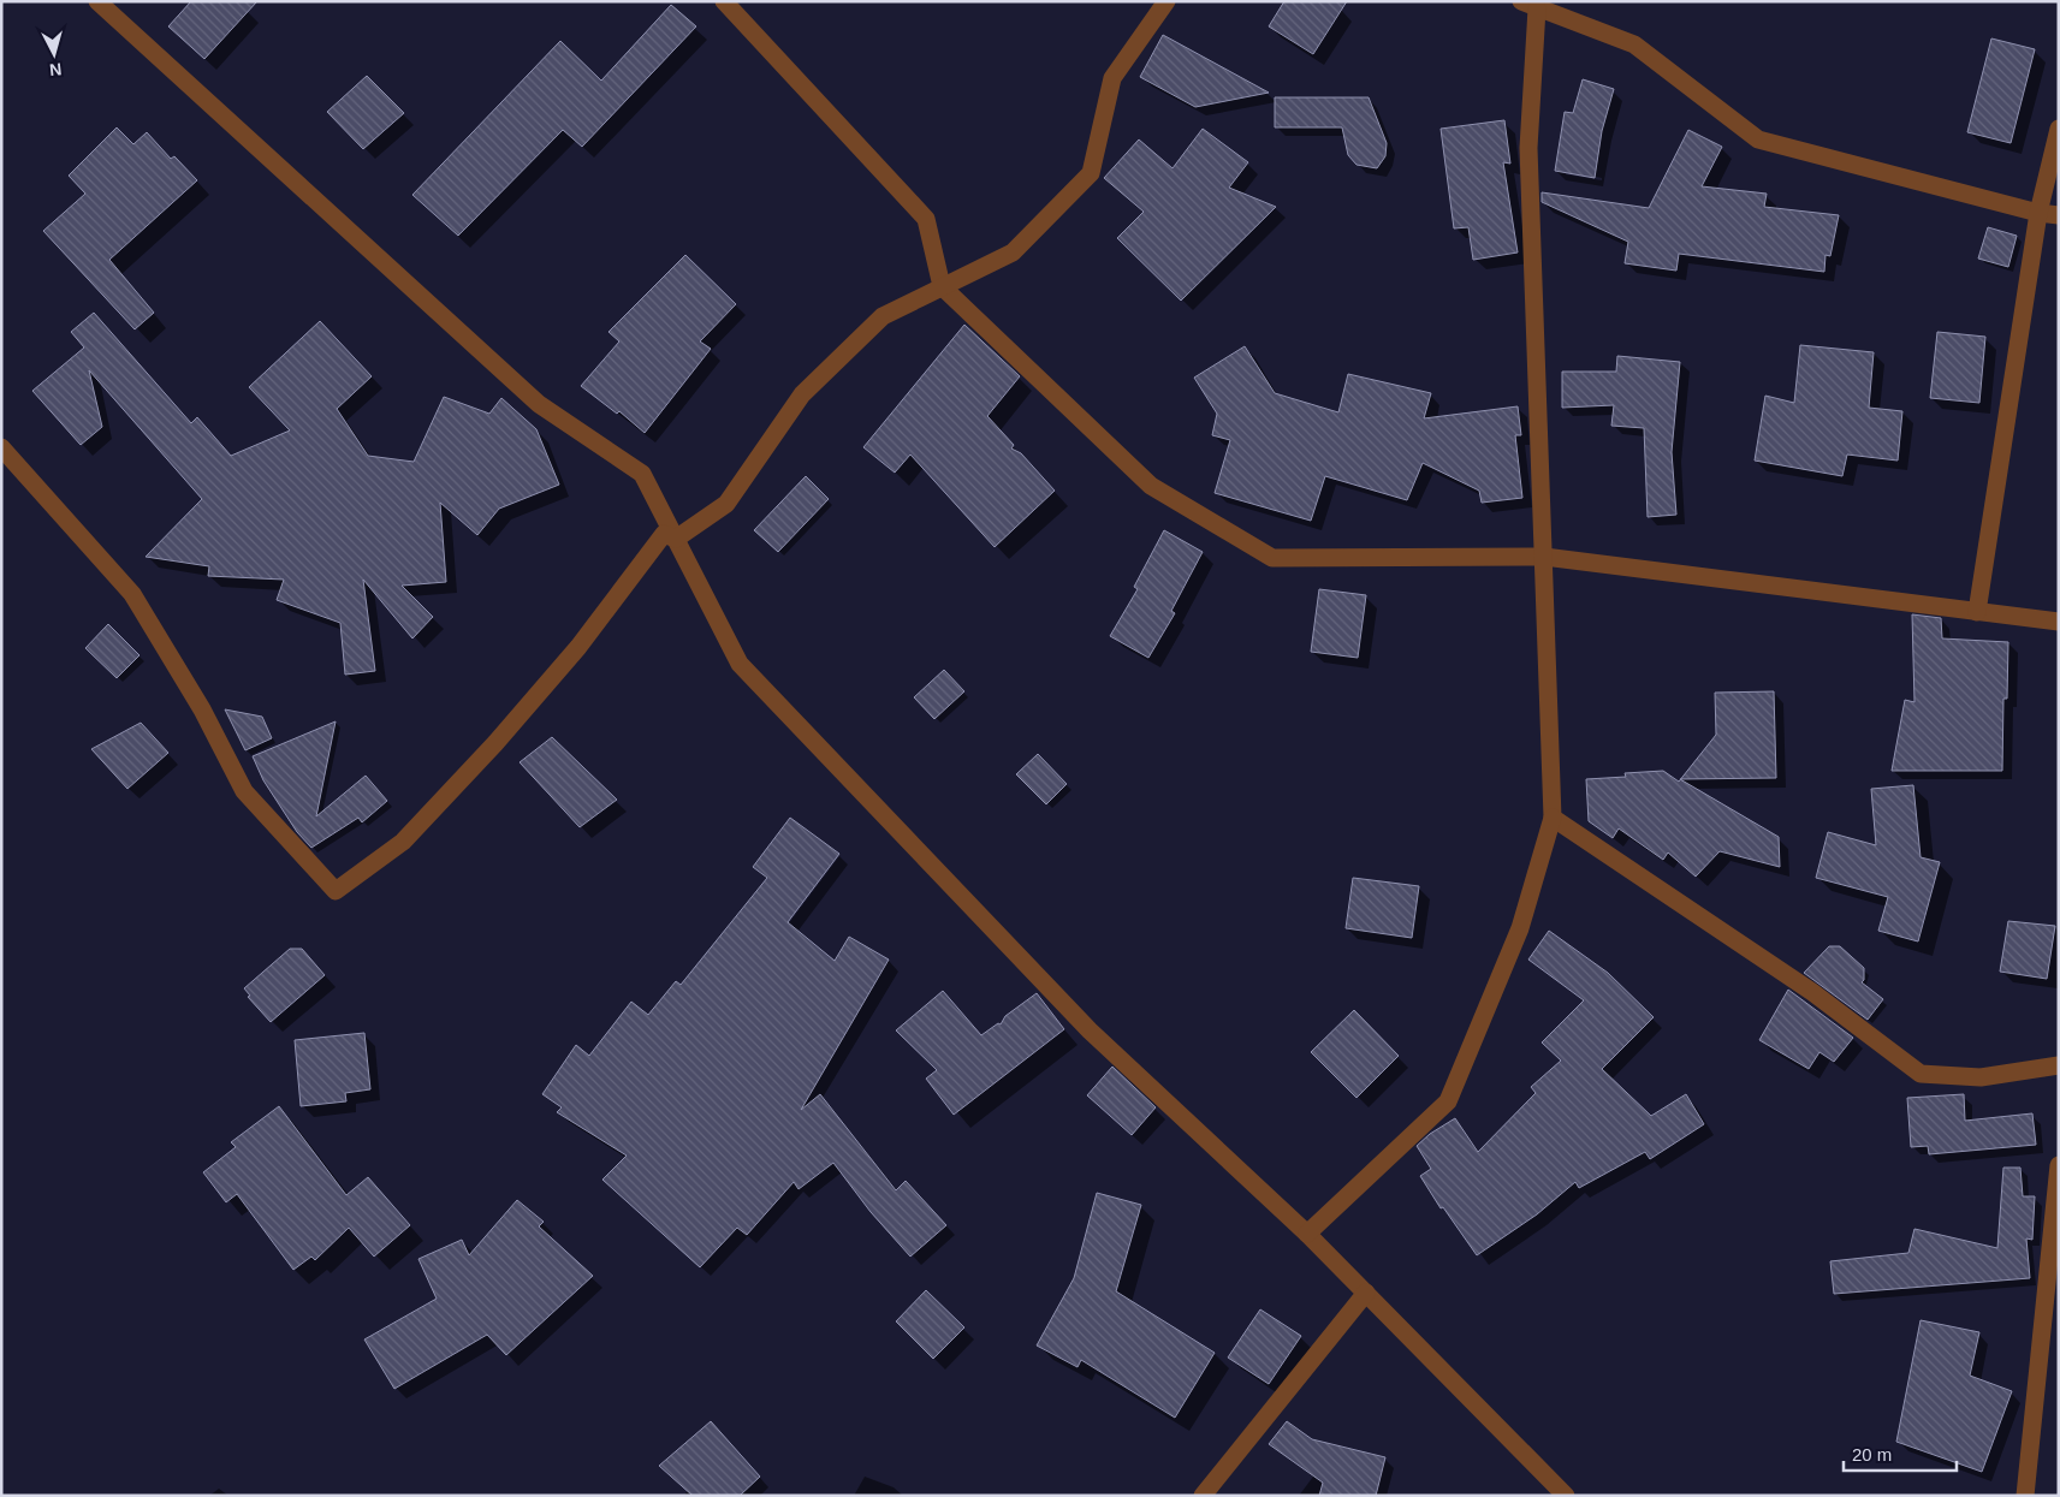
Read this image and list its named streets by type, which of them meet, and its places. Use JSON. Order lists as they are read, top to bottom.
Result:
{
  "scale_bar": "20 m",
  "north": "bottom"
}
